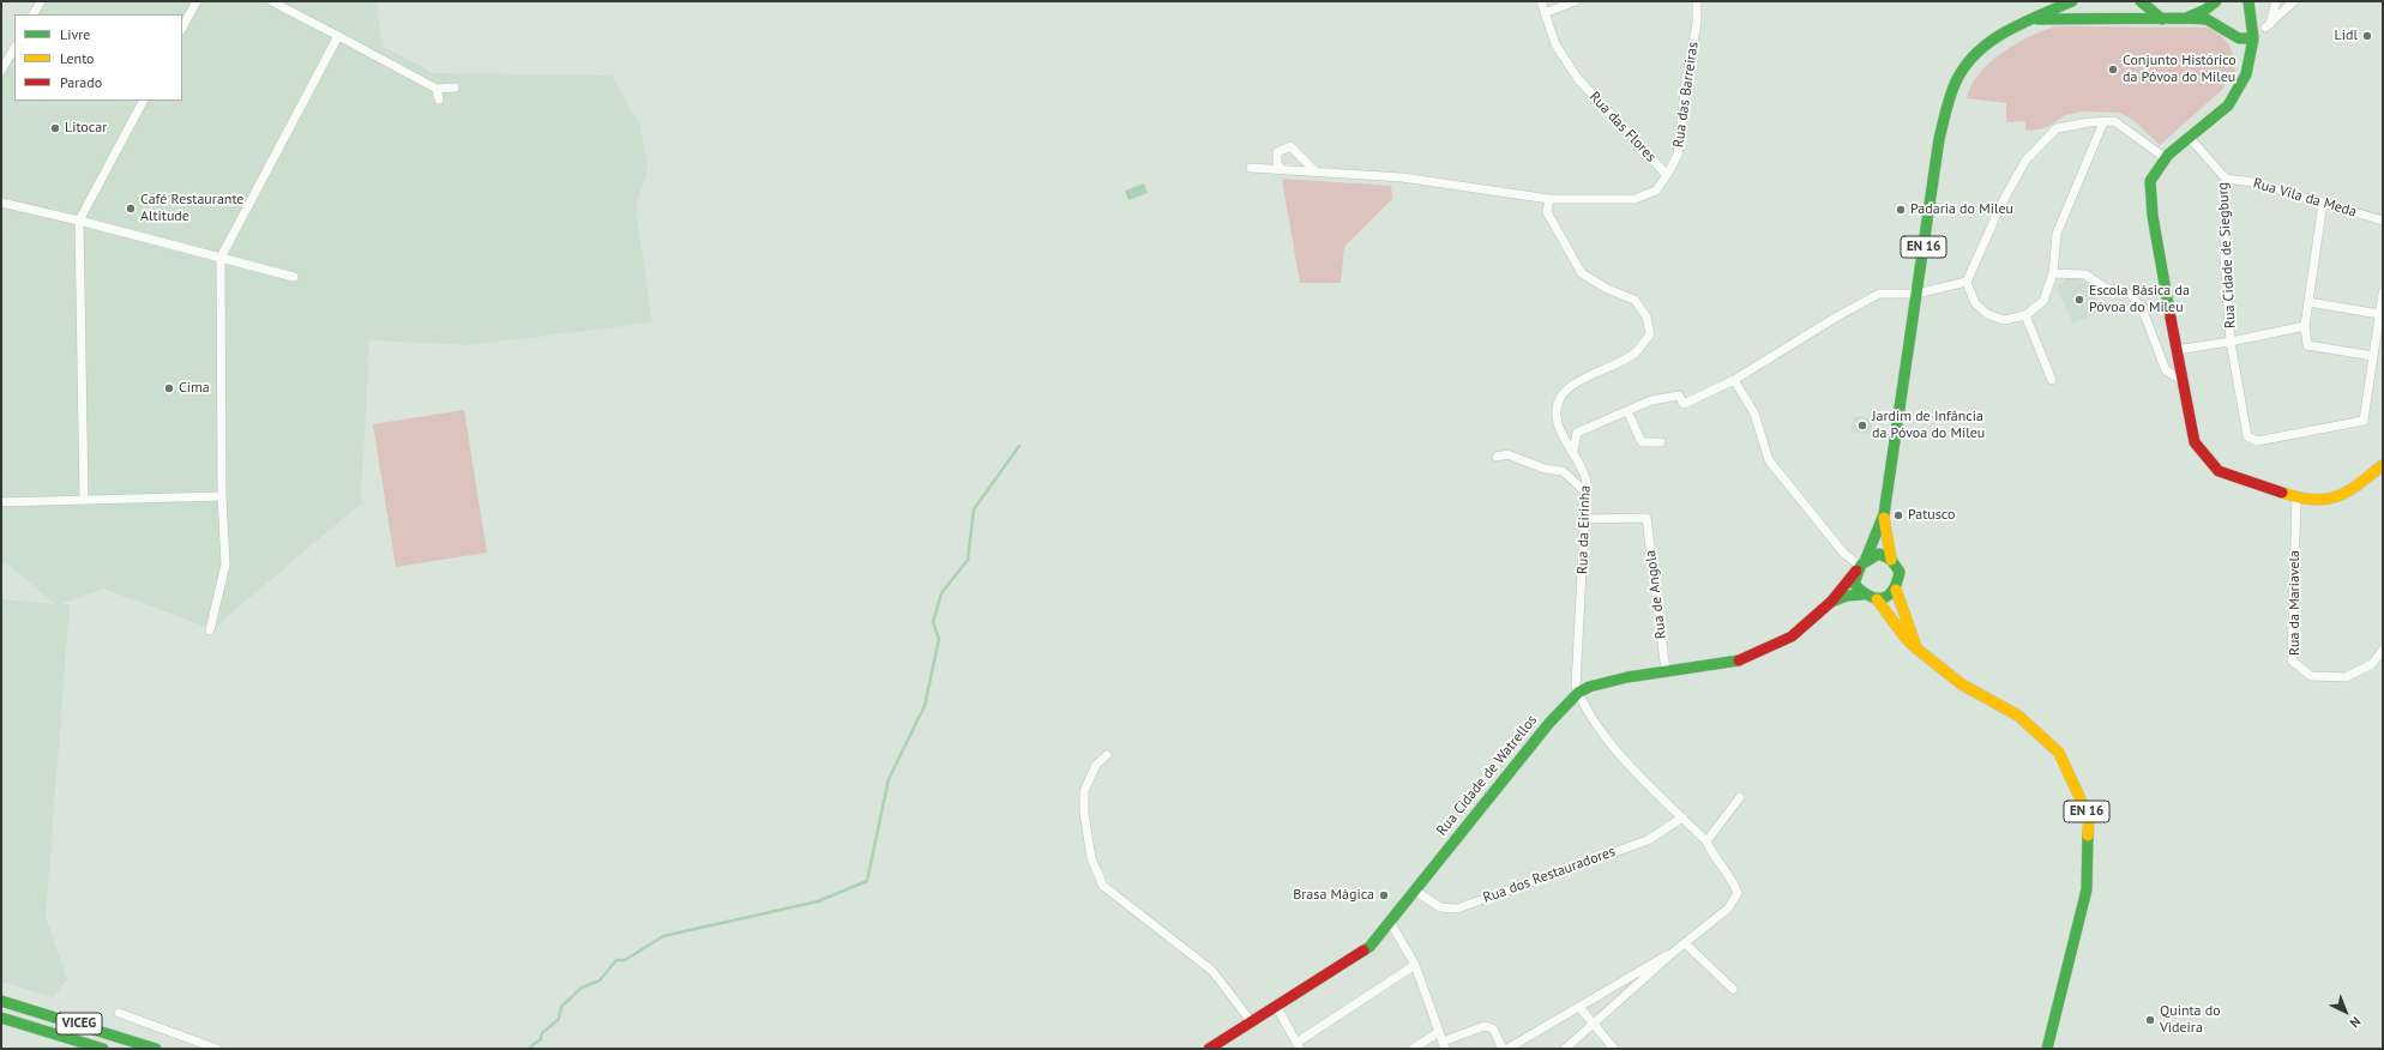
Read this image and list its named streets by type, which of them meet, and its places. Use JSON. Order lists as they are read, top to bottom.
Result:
{
  "streets": {
    "main road": ["EN 16", "Rua Cidade de Watrellos", "VICEG"],
    "street": [
      "Rua das Barreiras",
      "Rua das Flores",
      "Rua Vila da Meda",
      "Rua Cidade de Siegburg",
      "Rua da Eirinha",
      "Rua de Angola",
      "Rua da Mariavela",
      "Rua dos Restauradores"
    ]
  },
  "crossings": [
    ["Rua das Barreiras", "Rua das Flores"],
    ["Rua das Barreiras", "Rua da Eirinha"],
    ["Rua Vila da Meda", "Rua Cidade de Siegburg"],
    ["EN 16", "Rua Cidade de Watrellos"],
    ["Rua da Eirinha", "Rua de Angola"],
    ["Rua da Eirinha", "Rua Cidade de Watrellos"],
    ["Rua de Angola", "Rua Cidade de Watrellos"],
    ["Rua Cidade de Watrellos", "Rua dos Restauradores"]
  ],
  "places": [
    "Lidl",
    "Conjunto Histórico da Póvoa do Mileu",
    "Litocar",
    "Café Restaurante Altitude",
    "Padaria do Mileu",
    "Escola Básica da Póvoa do Mileu",
    "Cima",
    "Jardim de Infância da Póvoa do Mileu",
    "Patusco",
    "Brasa Mágica",
    "Quinta do Videira"
  ],
  "legend": ["Livre", "Lento", "Parado"],
  "north": "bottom right"
}
